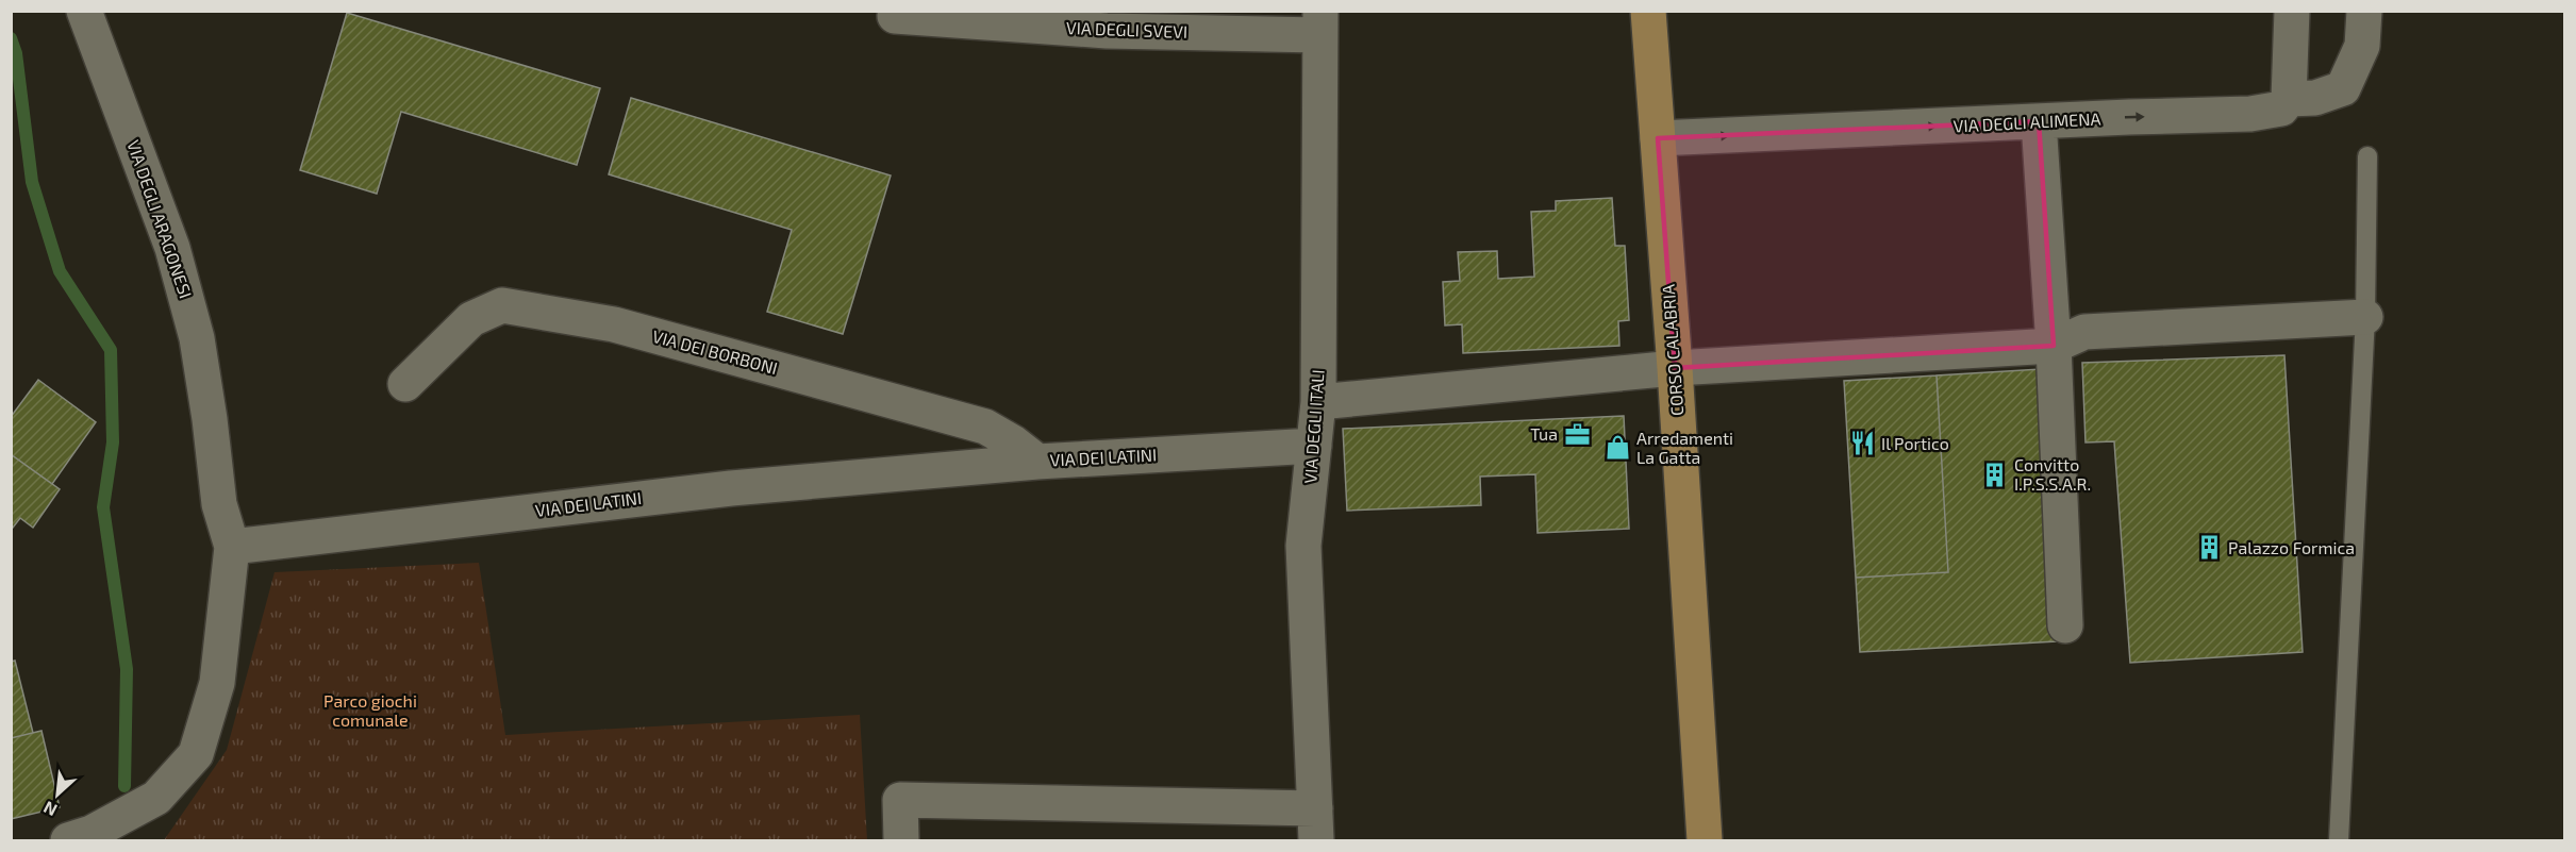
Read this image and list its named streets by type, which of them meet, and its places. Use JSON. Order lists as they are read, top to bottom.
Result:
{
  "streets": {
    "main road": ["CORSO CALABRIA"],
    "street": [
      "VIA DEGLI SVEVI",
      "VIA DEGLI ALIMENA",
      "VIA DEGLI ARAGONESI",
      "VIA DEI BORBONI",
      "VIA DEGLI ITALI",
      "VIA DEI LATINI"
    ]
  },
  "crossings": [
    ["VIA DEGLI SVEVI", "VIA DEGLI ITALI"],
    ["VIA DEGLI ALIMENA", "CORSO CALABRIA"],
    ["VIA DEGLI ARAGONESI", "VIA DEI LATINI"],
    ["VIA DEI BORBONI", "VIA DEI LATINI"],
    ["VIA DEGLI ITALI", "VIA DEI LATINI"]
  ],
  "parks": ["Parco giochi comunale"],
  "places": {
    "office": ["Tua"],
    "restaurant": ["Il Portico"],
    "shop": ["Arredamenti La Gatta"],
    "building": ["Convitto I.P.S.S.A.R.", "Palazzo Formica"]
  },
  "north": "bottom left"
}
